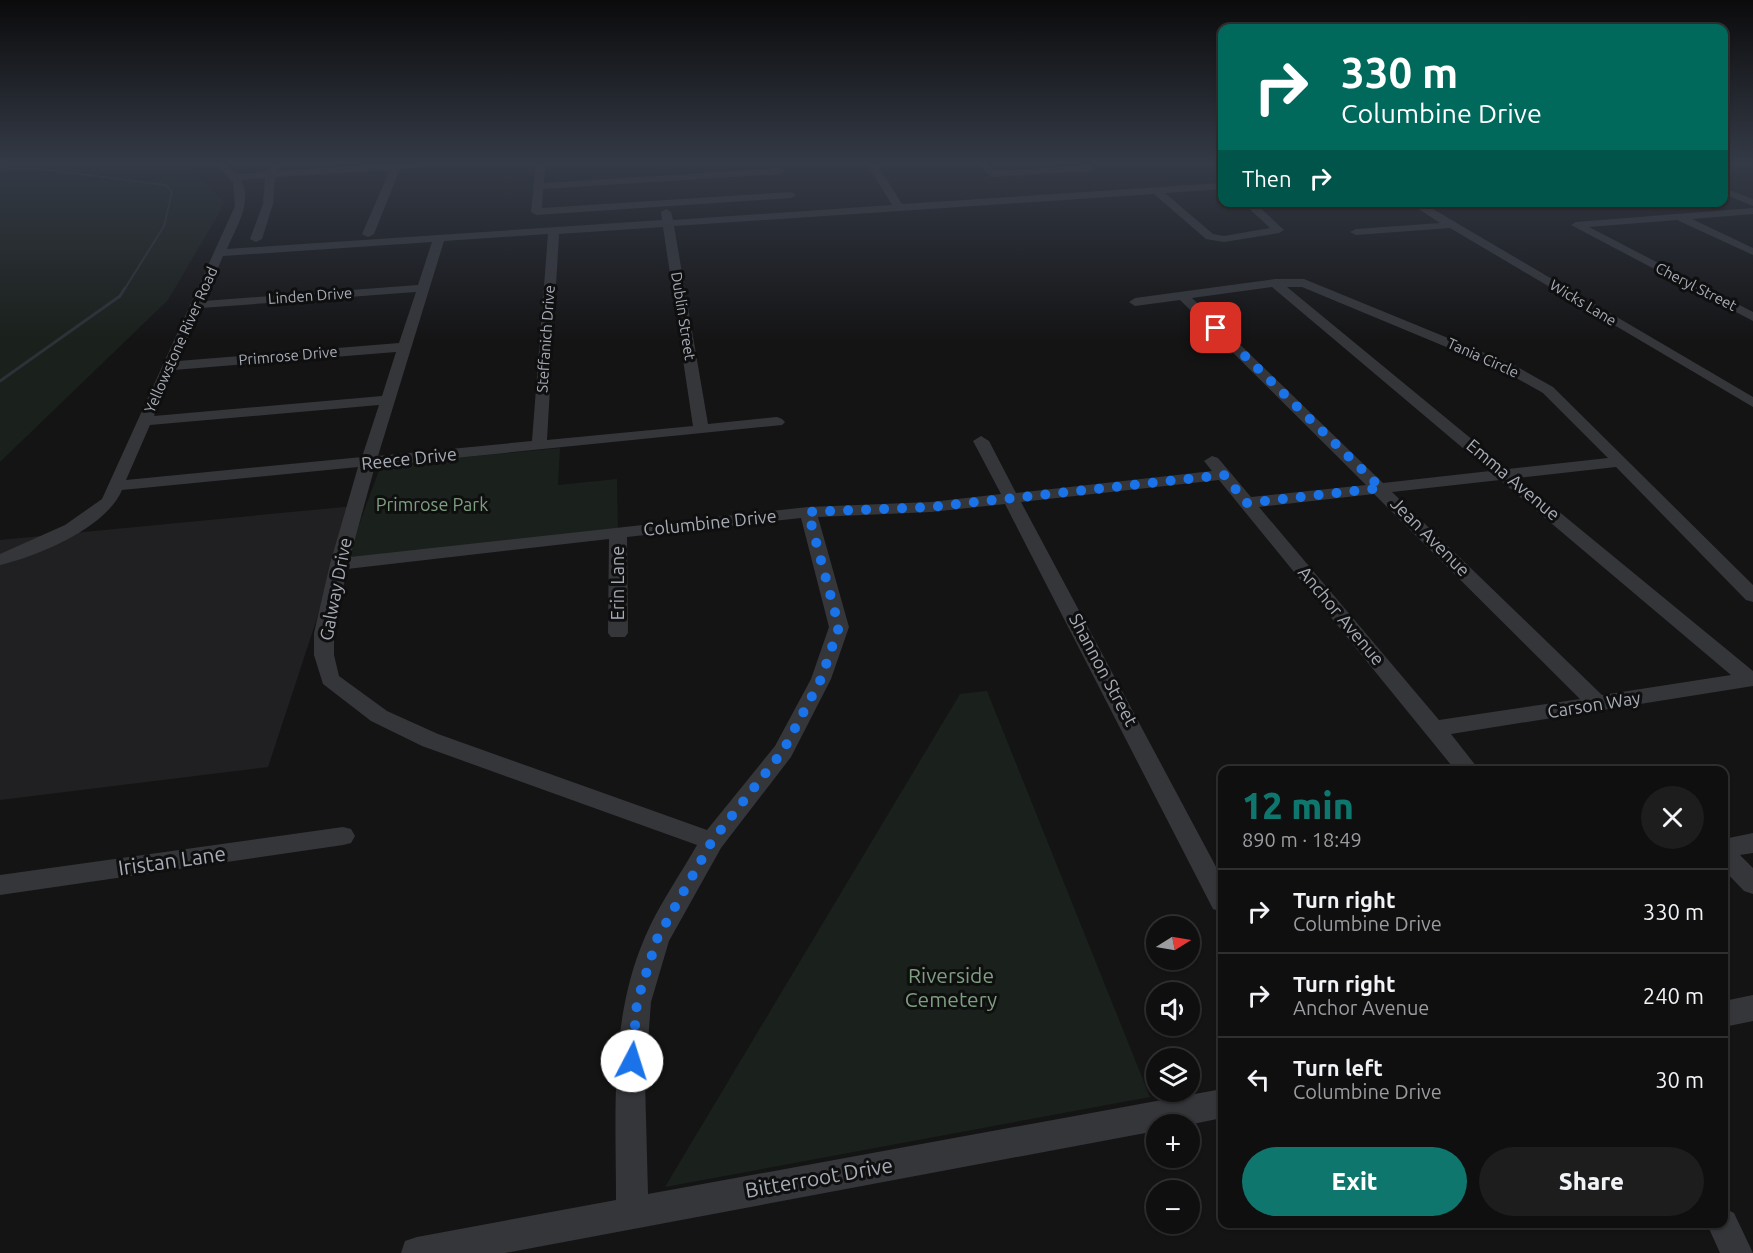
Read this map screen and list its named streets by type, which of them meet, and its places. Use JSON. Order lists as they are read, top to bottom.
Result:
{
  "streets": {
    "street": [
      "Cheryl Street",
      "Linden Drive",
      "Wicks Lane",
      "Dublin Street",
      "Steffanich Drive",
      "Yellowstone River Road",
      "Primrose Drive",
      "Tania Circle",
      "Reece Drive",
      "Emma Avenue",
      "Columbine Drive",
      "Jean Avenue",
      "Erin Lane",
      "Galway Drive",
      "Anchor Avenue",
      "Shannon Street",
      "Carson Way",
      "Iristan Lane",
      "Bitterroot Drive"
    ]
  },
  "crossings": [
    ["Linden Drive", "Yellowstone River Road"],
    ["Linden Drive", "Galway Drive"],
    ["Dublin Street", "Reece Drive"],
    ["Steffanich Drive", "Reece Drive"],
    ["Yellowstone River Road", "Primrose Drive"],
    ["Yellowstone River Road", "Reece Drive"],
    ["Yellowstone River Road", "Galway Drive"],
    ["Primrose Drive", "Galway Drive"],
    ["Tania Circle", "Emma Avenue"],
    ["Tania Circle", "Jean Avenue"],
    ["Reece Drive", "Galway Drive"],
    ["Emma Avenue", "Carson Way"],
    ["Columbine Drive", "Erin Lane"],
    ["Columbine Drive", "Galway Drive"],
    ["Columbine Drive", "Anchor Avenue"],
    ["Columbine Drive", "Shannon Street"],
    ["Jean Avenue", "Carson Way"],
    ["Anchor Avenue", "Carson Way"]
  ],
  "parks": ["Primrose Park", "Riverside Cemetery"],
  "north": "right",
  "page": {
    "turn": ["330 m", "Columbine Drive"],
    "then": "Then",
    "heading": ["12 min", "890 m · 18:49"],
    "list": [
      {
        "name": "Turn right",
        "note": "Columbine Drive",
        "value": "330 m"
      },
      {
        "name": "Turn right",
        "note": "Anchor Avenue",
        "value": "240 m"
      },
      {
        "name": "Turn left",
        "note": "Columbine Drive",
        "value": "30 m"
      }
    ],
    "map_buttons": ["+", "−"],
    "buttons": ["Exit", "Share"]
  }
}
